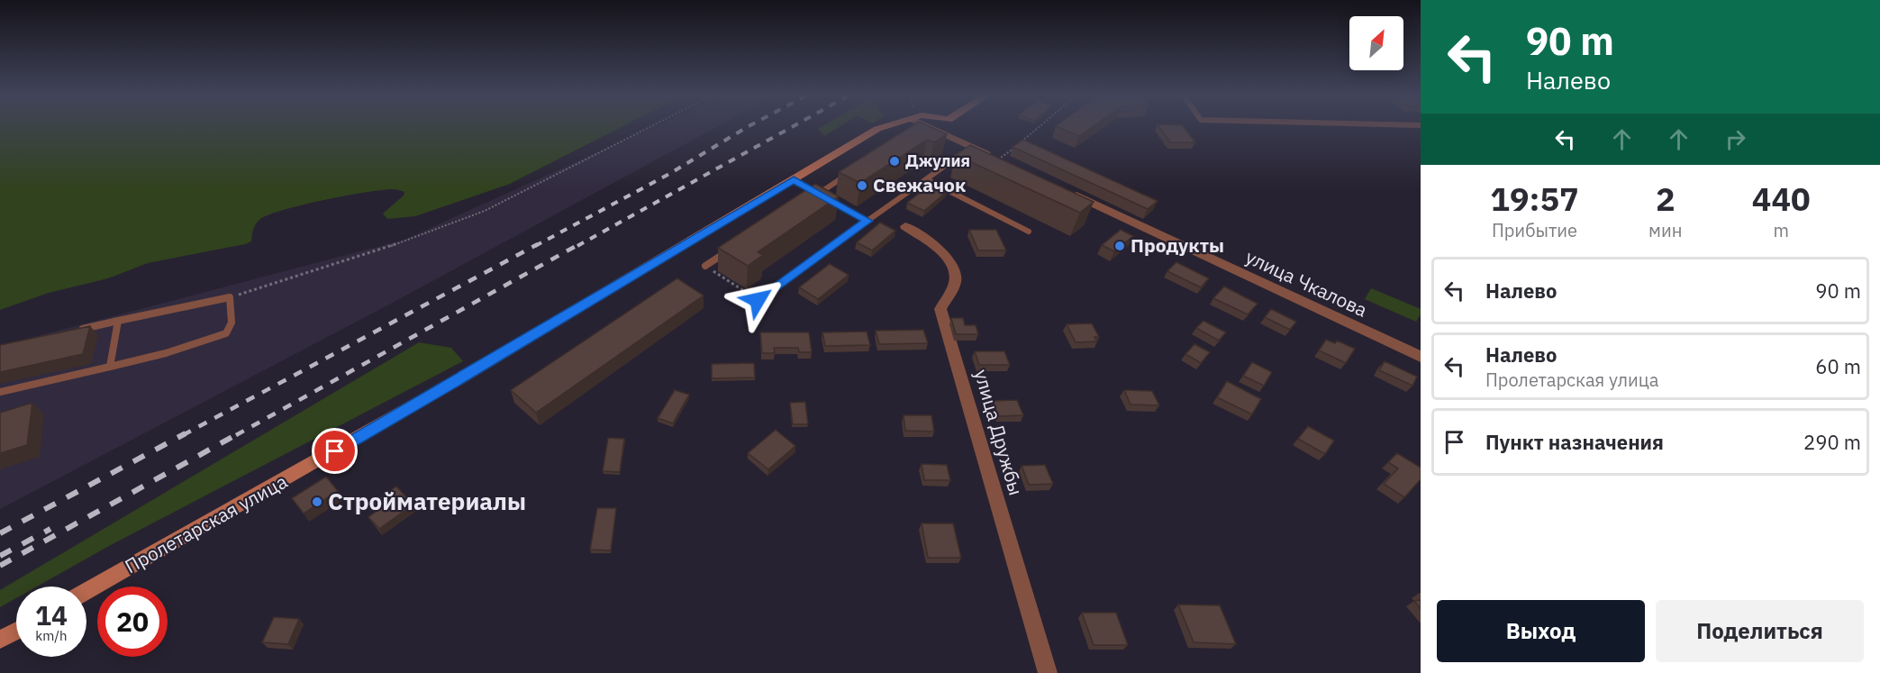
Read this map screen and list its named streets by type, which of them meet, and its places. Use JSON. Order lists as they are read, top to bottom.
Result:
{
  "streets": {
    "main road": ["Пролетарская улица"],
    "street": ["улица Чкалова", "улица Дружбы"]
  },
  "places": [
    "Джулия",
    "Свежачок",
    "Продукты",
    "Стройматериалы"
  ],
  "north": "top right",
  "page": {
    "turn": ["90 m", "Налево"],
    "eta": [
      "19:57",
      "Прибытие",
      "2",
      "мин",
      "440",
      "m"
    ],
    "list": [
      {
        "name": "Налево",
        "value": "90 m"
      },
      {
        "name": "Налево",
        "note": "Пролетарская улица",
        "value": "60 m"
      },
      {
        "name": "Пункт назначения",
        "value": "290 m"
      }
    ],
    "speed": "14 km/h",
    "limit": "20",
    "buttons": ["Выход", "Поделиться"]
  }
}
